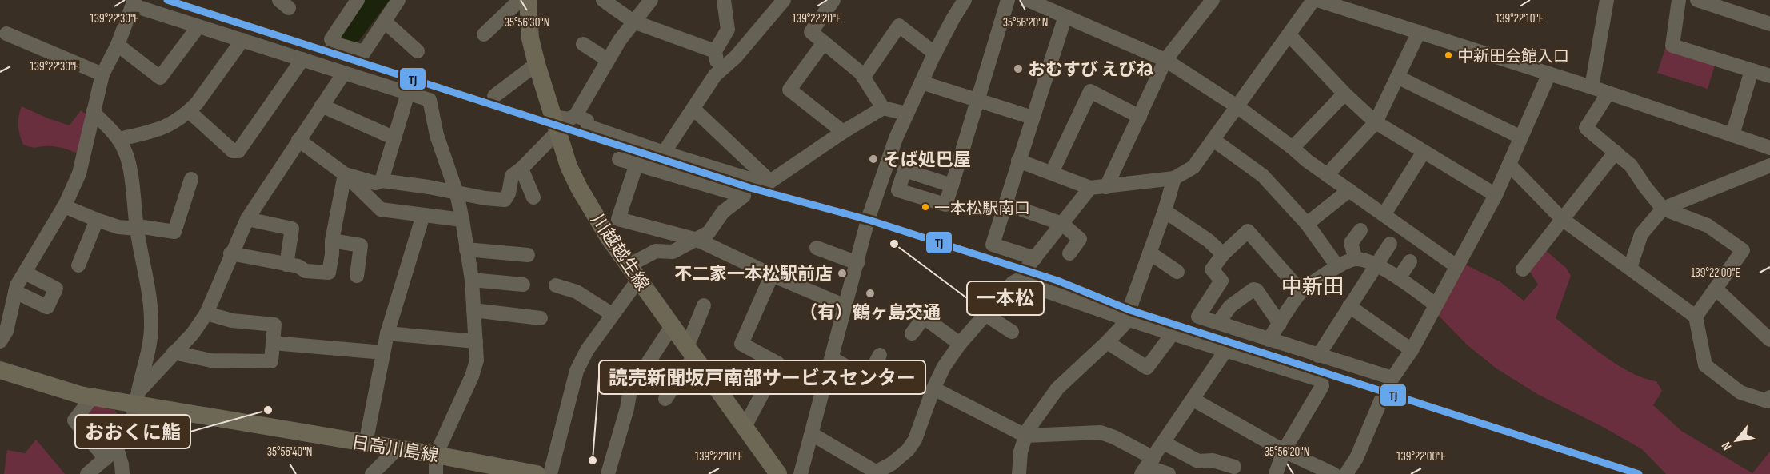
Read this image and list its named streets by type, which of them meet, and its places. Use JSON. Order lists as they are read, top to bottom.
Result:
{
  "streets": {
    "main road": ["川越越生線", "日高川島線"]
  },
  "districts": ["中新田"],
  "places": [
    "中新田会館入口",
    "おむすび えびね",
    "そば処巴屋",
    "一本松駅南口",
    "一本松",
    "不二家一本松駅前店",
    "（有）鶴ヶ島交通",
    "おおくに鮨",
    "読売新聞坂戸南部サービスセンター"
  ],
  "lines": ["transit line TJ"],
  "north": "bottom left",
  "coordinates": [
    "139°22'30\"E",
    "139°22'20\"E",
    "139°22'10\"E",
    "35°56'30\"N",
    "35°56'20\"N",
    "139°22'00\"E",
    "35°56'40\"N"
  ]
}
